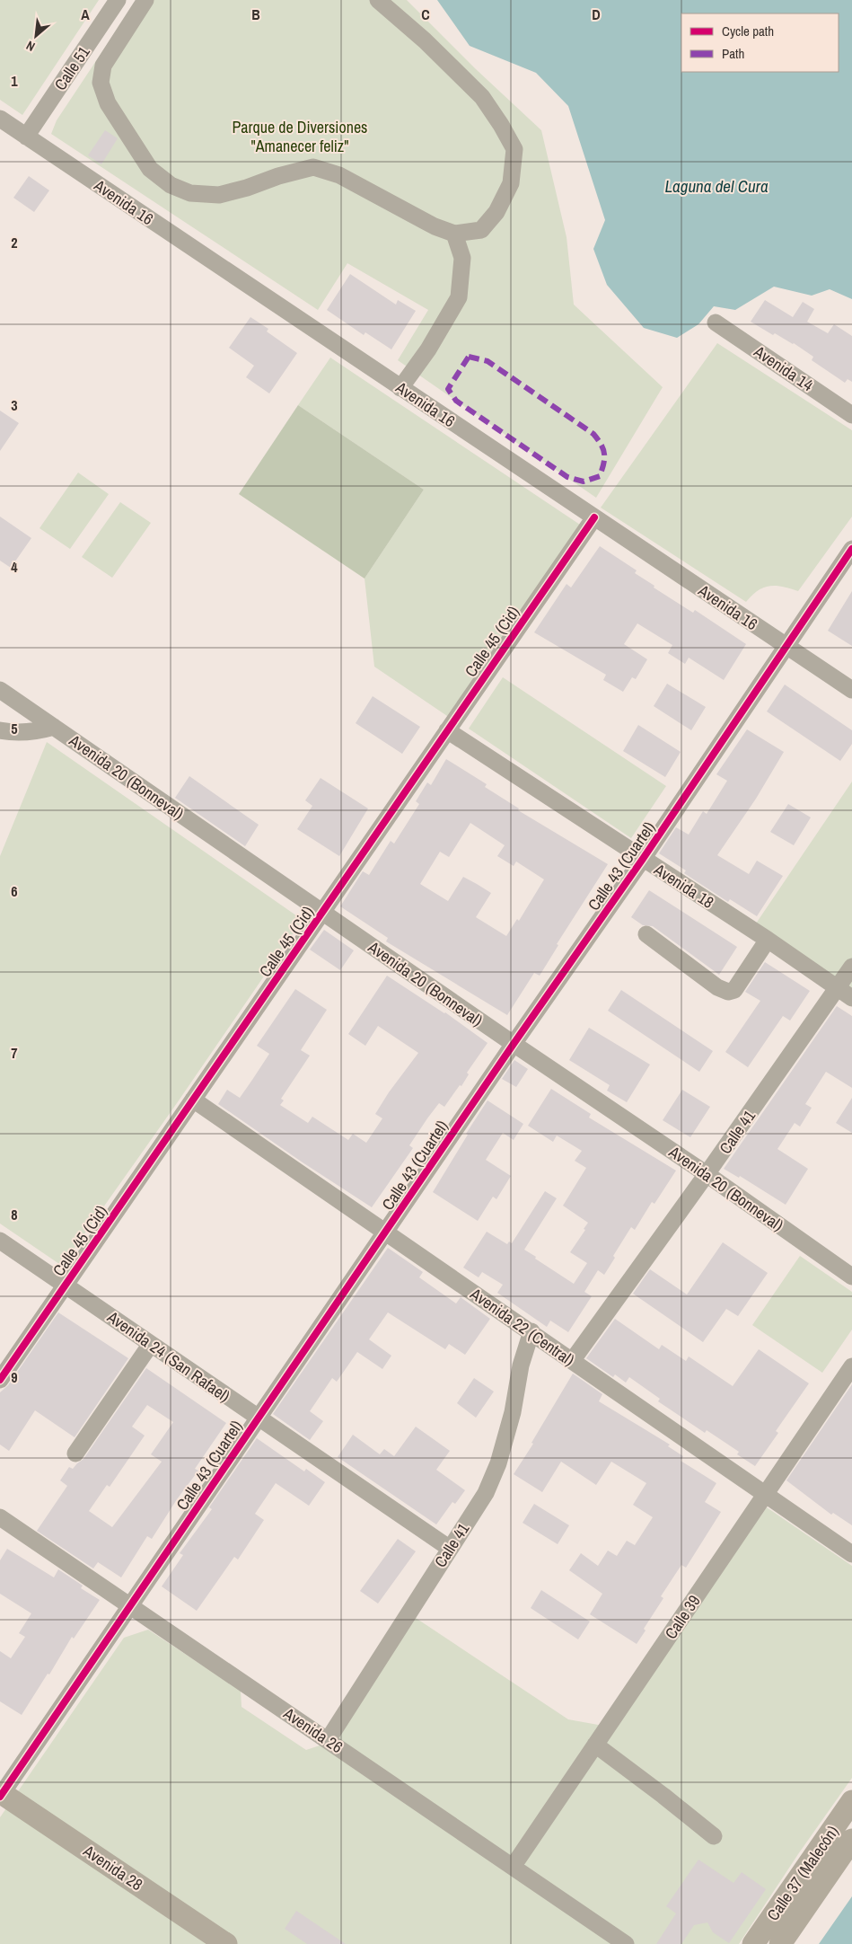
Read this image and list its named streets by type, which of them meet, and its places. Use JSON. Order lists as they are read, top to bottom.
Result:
{
  "streets": {
    "main road": ["Avenida 28", "Calle 37 (Malecón)"],
    "street": [
      "Calle 51",
      "Avenida 16",
      "Avenida 14",
      "Calle 45 (Cid)",
      "Avenida 20 (Bonneval)",
      "Calle 43 (Cuartel)",
      "Avenida 18",
      "Calle 41",
      "Avenida 22 (Central)",
      "Avenida 24 (San Rafael)",
      "Calle 39",
      "Avenida 26"
    ]
  },
  "crossings": [
    ["Calle 51", "Avenida 16"],
    ["Avenida 16", "Calle 45 (Cid)"],
    ["Avenida 16", "Calle 43 (Cuartel)"],
    ["Calle 45 (Cid)", "Avenida 20 (Bonneval)"],
    ["Calle 45 (Cid)", "Avenida 18"],
    ["Calle 45 (Cid)", "Avenida 22 (Central)"],
    ["Calle 45 (Cid)", "Avenida 24 (San Rafael)"],
    ["Avenida 20 (Bonneval)", "Calle 43 (Cuartel)"],
    ["Avenida 20 (Bonneval)", "Calle 41"],
    ["Calle 43 (Cuartel)", "Avenida 18"],
    ["Calle 43 (Cuartel)", "Avenida 22 (Central)"],
    ["Calle 43 (Cuartel)", "Avenida 24 (San Rafael)"],
    ["Calle 43 (Cuartel)", "Avenida 26"],
    ["Calle 43 (Cuartel)", "Avenida 28"],
    ["Avenida 18", "Calle 41"],
    ["Calle 41", "Avenida 22 (Central)"],
    ["Calle 41", "Avenida 24 (San Rafael)"],
    ["Calle 41", "Avenida 26"],
    ["Avenida 22 (Central)", "Calle 39"],
    ["Calle 39", "Avenida 26"]
  ],
  "water": ["Laguna del Cura"],
  "parks": ["Parque de Diversiones \"Amanecer feliz\""],
  "legend": ["Cycle path", "Path"],
  "north": "bottom left",
  "grid": {
    "columns": [
      "A",
      "B",
      "C",
      "D"
    ],
    "rows": [
      "1",
      "2",
      "3",
      "4",
      "5",
      "6",
      "7",
      "8",
      "9"
    ]
  }
}
